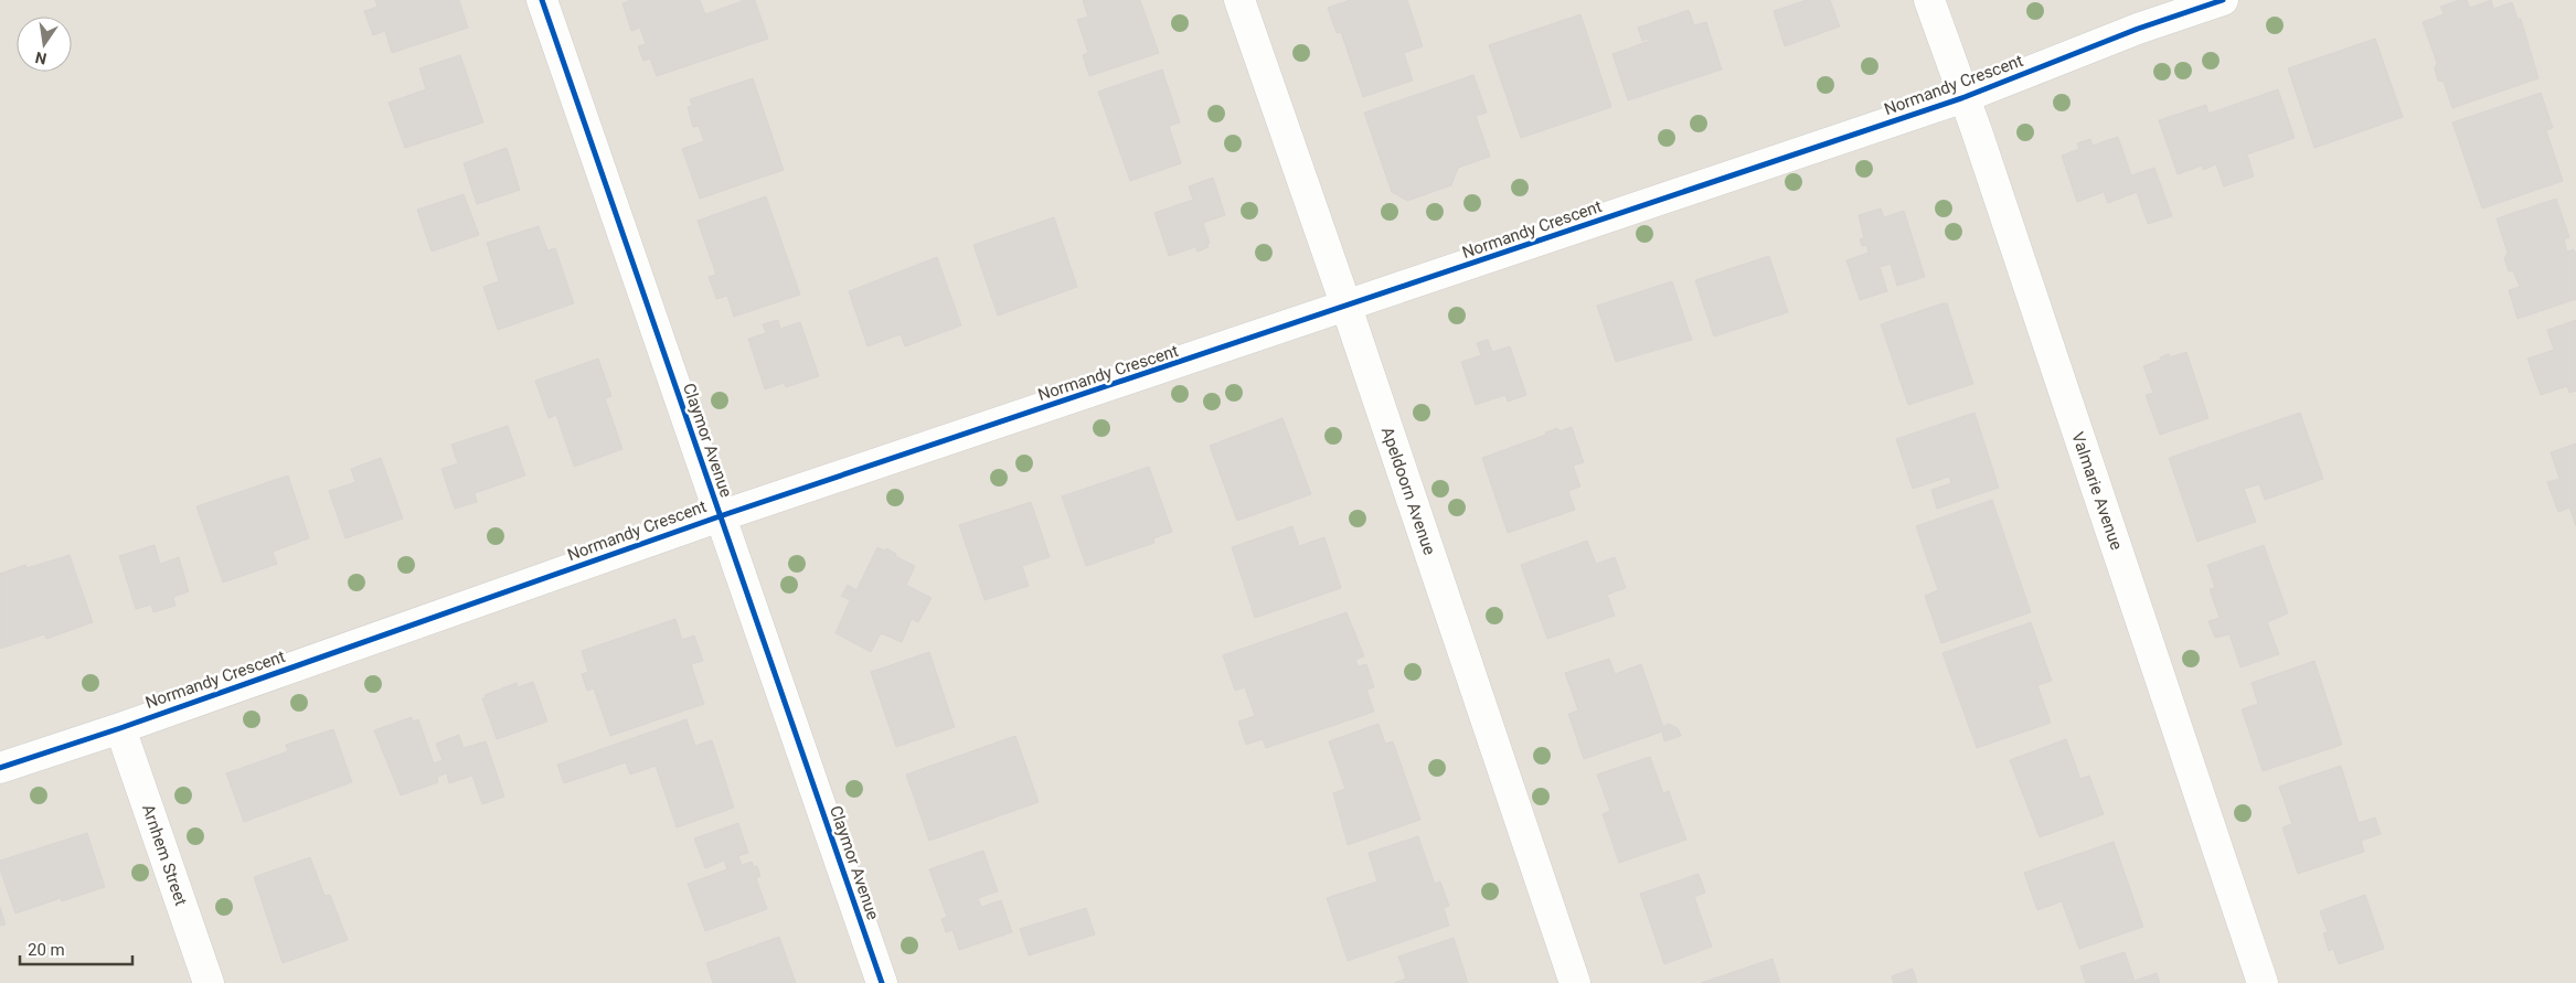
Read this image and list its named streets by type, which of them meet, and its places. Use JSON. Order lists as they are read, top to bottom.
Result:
{
  "streets": {
    "street": [
      "Normandy Crescent",
      "Claymor Avenue",
      "Apeldoorn Avenue",
      "Valmarie Avenue",
      "Arnhem Street"
    ]
  },
  "crossings": [
    ["Normandy Crescent", "Claymor Avenue"],
    ["Normandy Crescent", "Apeldoorn Avenue"],
    ["Normandy Crescent", "Valmarie Avenue"],
    ["Normandy Crescent", "Arnhem Street"]
  ],
  "scale_bar": "20 m",
  "north": "bottom"
}
